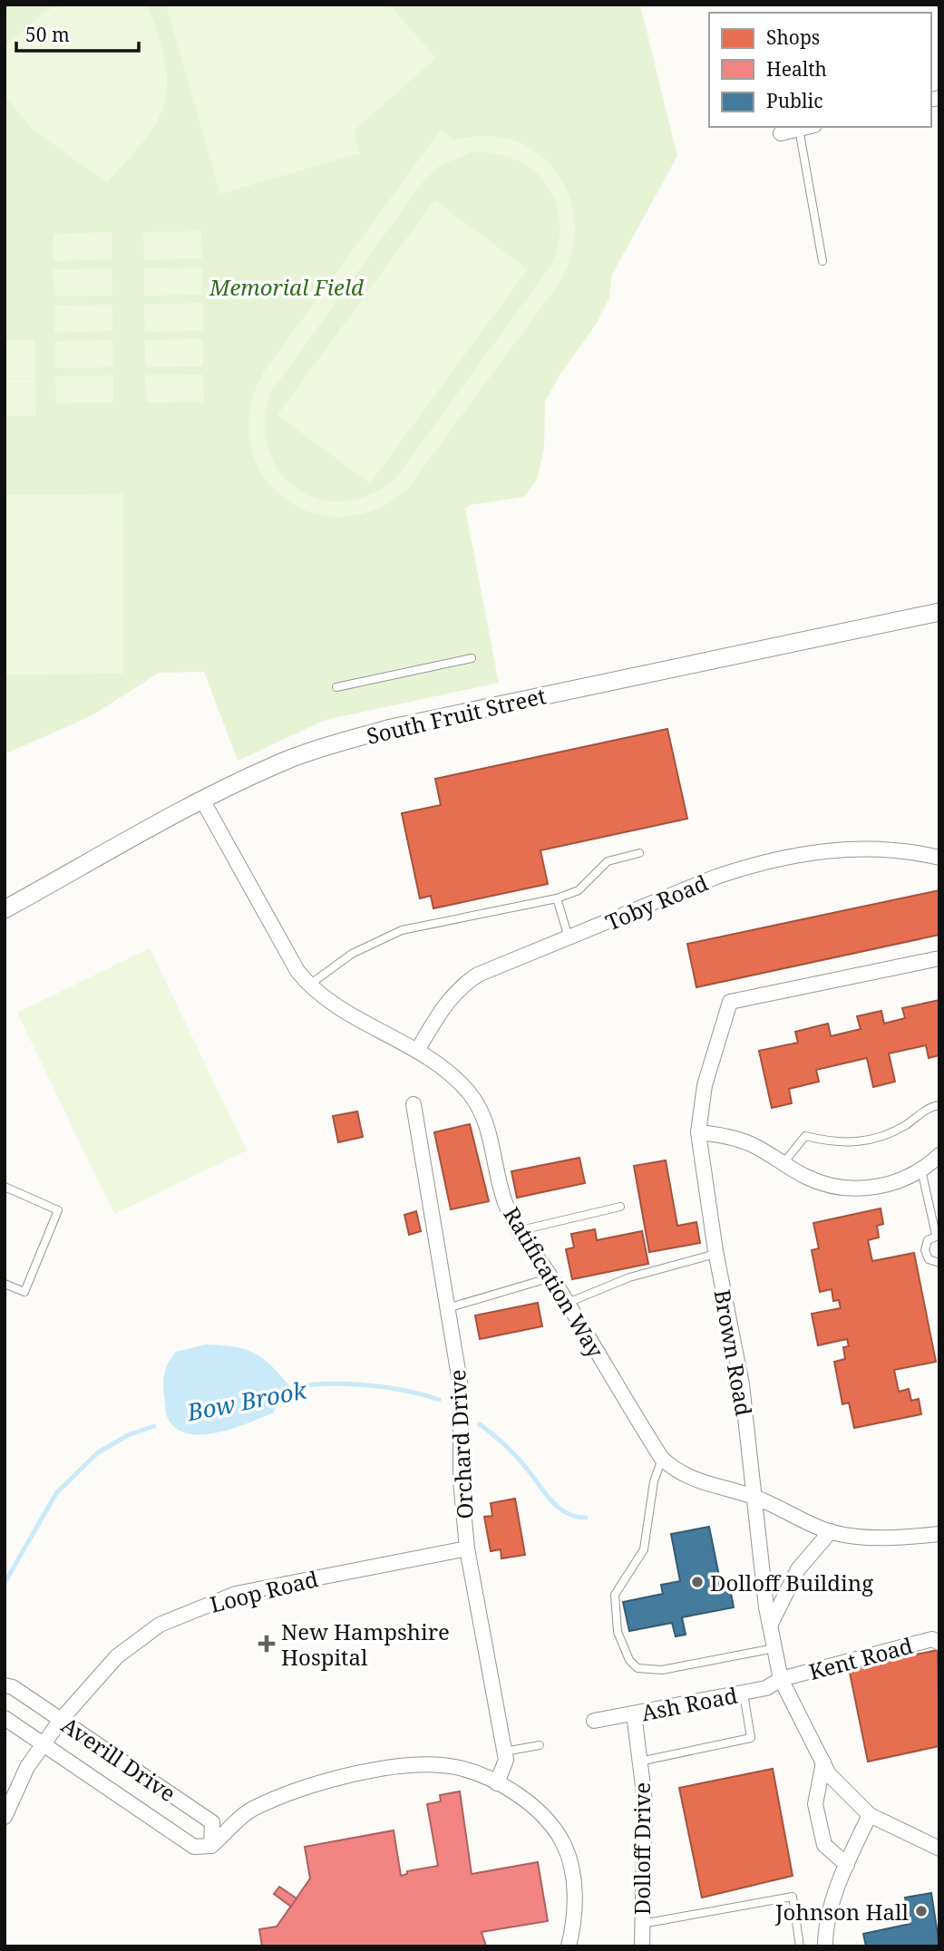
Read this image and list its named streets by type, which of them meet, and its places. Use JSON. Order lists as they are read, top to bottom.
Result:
{
  "streets": {
    "street": [
      "South Fruit Street",
      "Toby Road",
      "Ratification Way",
      "Brown Road",
      "Orchard Drive",
      "Loop Road",
      "Kent Road",
      "Ash Road",
      "Averill Drive",
      "Dolloff Drive"
    ]
  },
  "crossings": [
    ["South Fruit Street", "Ratification Way"],
    ["Toby Road", "Ratification Way"],
    ["Ratification Way", "Brown Road"],
    ["Brown Road", "Kent Road"],
    ["Brown Road", "Ash Road"],
    ["Orchard Drive", "Loop Road"],
    ["Loop Road", "Averill Drive"],
    ["Kent Road", "Ash Road"],
    ["Ash Road", "Dolloff Drive"]
  ],
  "water": ["Bow Brook"],
  "parks": ["Memorial Field"],
  "places": {
    "other": ["Dolloff Building", "Johnson Hall"],
    "health": ["New Hampshire Hospital"]
  },
  "legend": ["Shops", "Health", "Public"],
  "scale_bar": "50 m"
}
